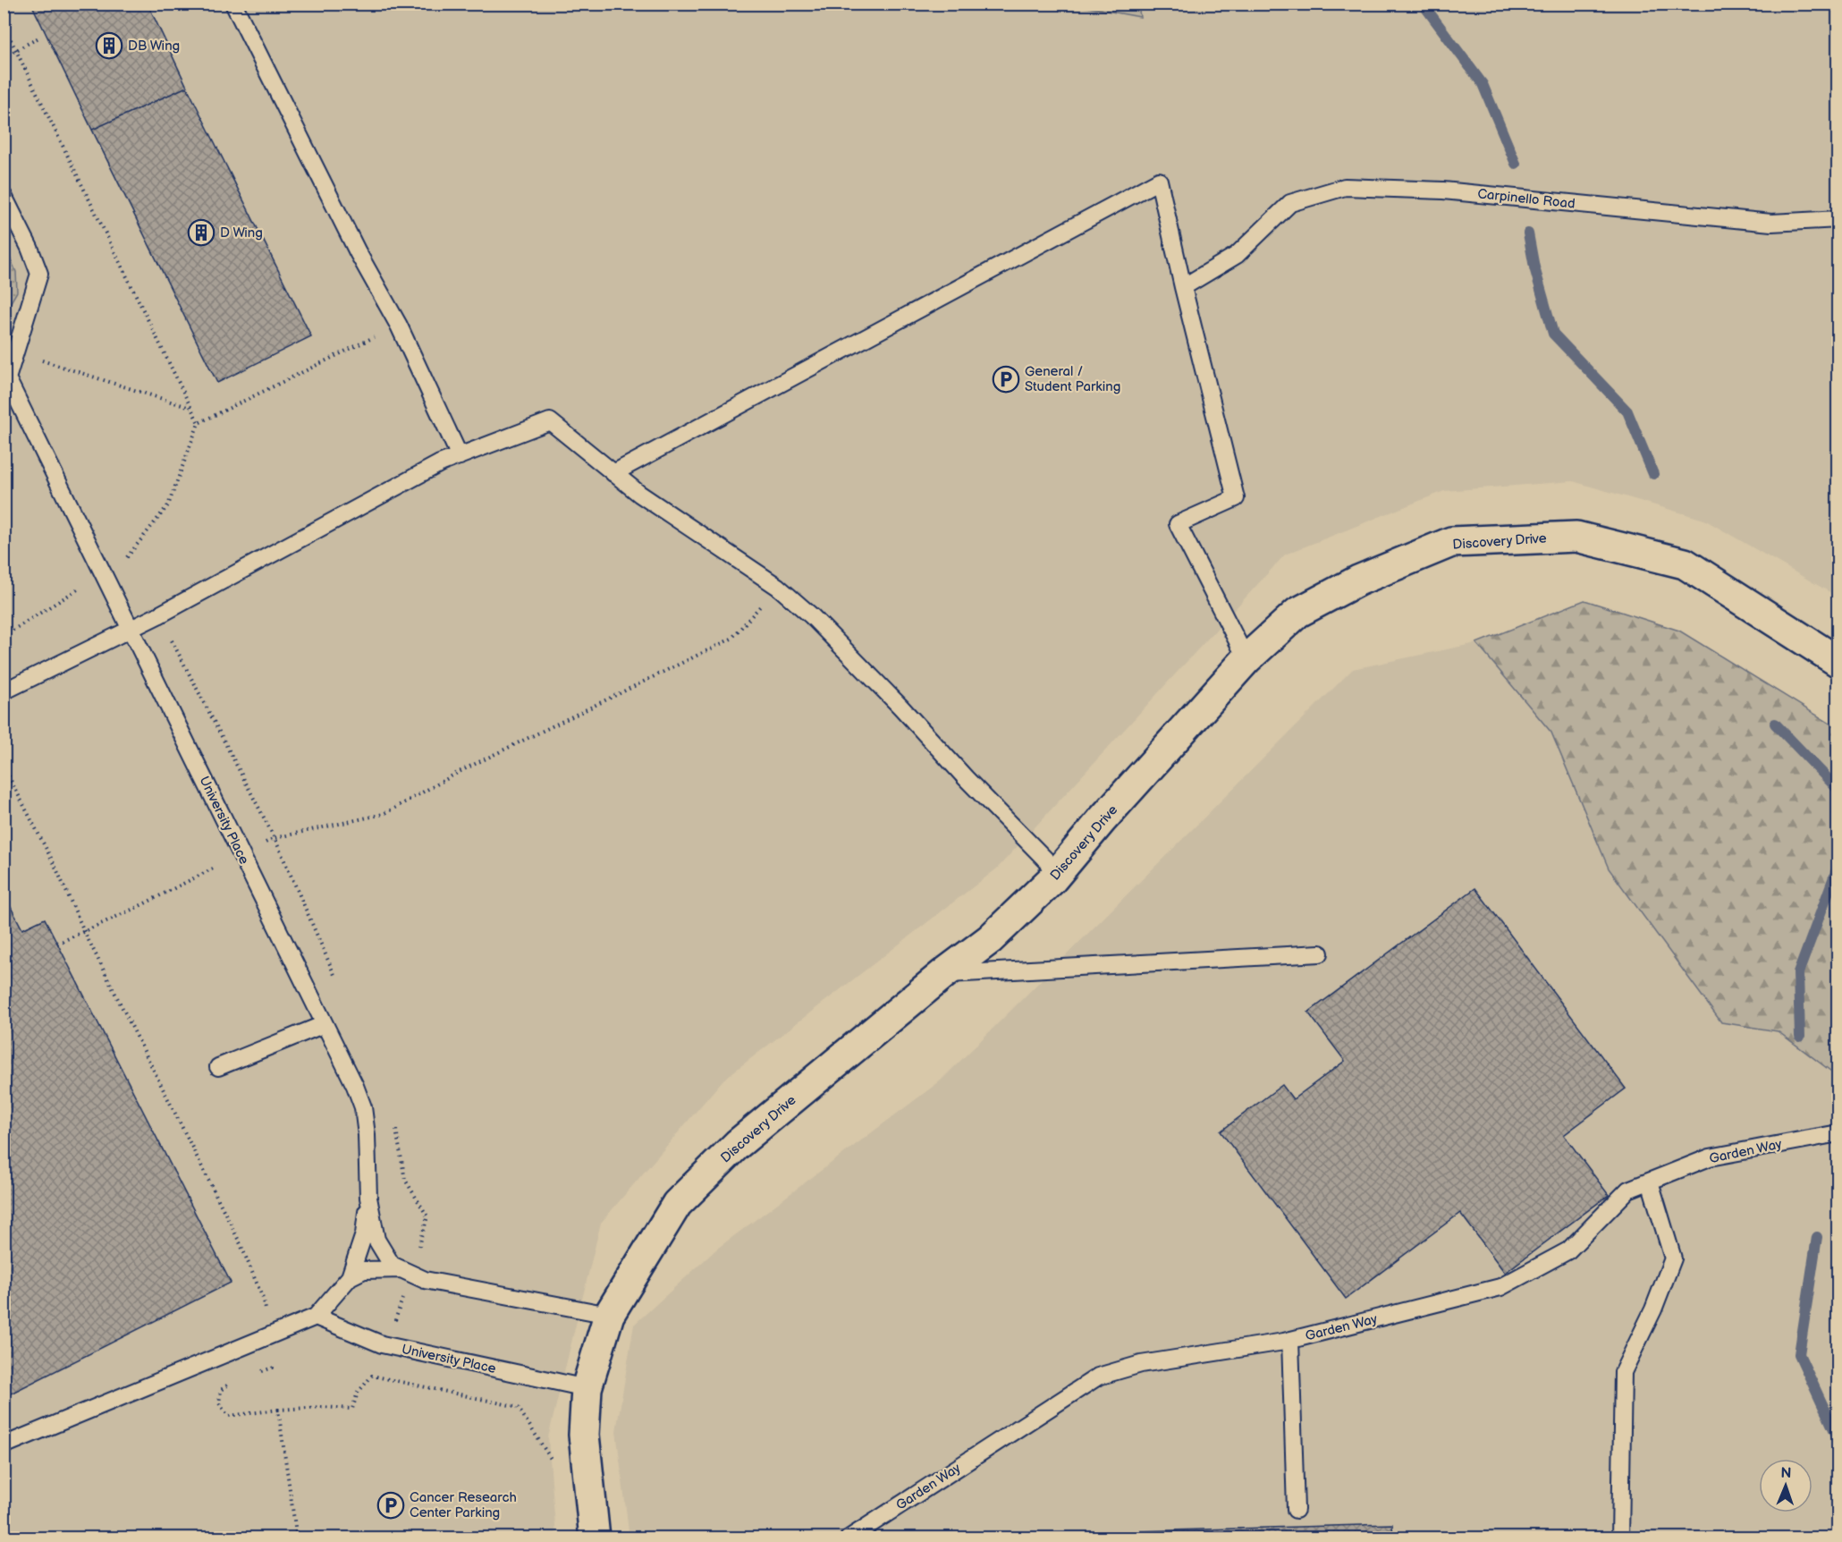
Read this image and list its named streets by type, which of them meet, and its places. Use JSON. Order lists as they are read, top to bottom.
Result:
{
  "streets": {
    "street": ["Discovery Drive"],
    "lane": ["Carpinello Road", "University Place", "Garden Way"]
  },
  "crossings": [
    ["Discovery Drive", "University Place"]
  ],
  "places": {
    "building": ["DB Wing", "D Wing"],
    "parking": ["General / Student Parking", "Cancer Research Center Parking"]
  },
  "north": "top"
}
